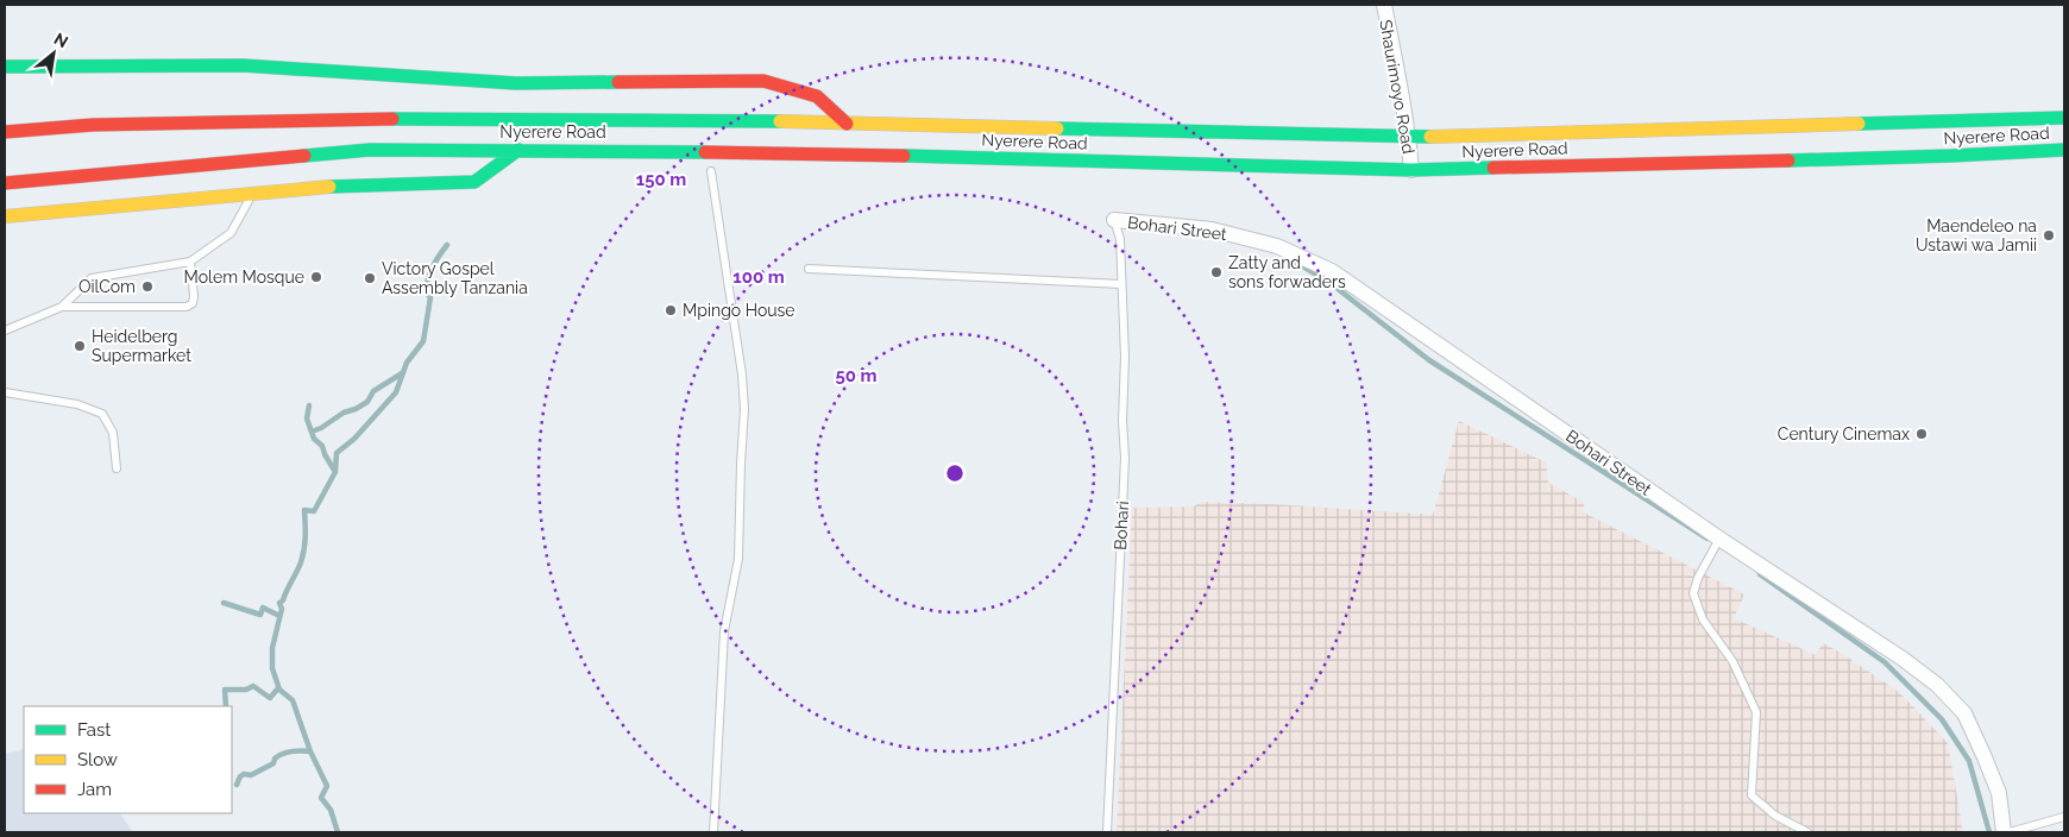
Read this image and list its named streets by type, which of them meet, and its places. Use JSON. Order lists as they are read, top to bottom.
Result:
{
  "streets": {
    "highway": ["Nyerere Road"],
    "street": ["Shaurimoyo Road", "Bohari Street"],
    "lane": ["Bohari"]
  },
  "crossings": [
    ["Shaurimoyo Road", "Nyerere Road"],
    ["Bohari Street", "Bohari"]
  ],
  "places": [
    "Maendeleo na Ustawi wa Jamii",
    "Zatty and sons forwaders",
    "Molem Mosque",
    "Victory Gospel Assembly Tanzania",
    "OilCom",
    "Mpingo House",
    "Heidelberg Supermarket",
    "Century Cinemax"
  ],
  "legend": ["Fast", "Slow", "Jam"],
  "north": "top right",
  "rings": ["150 m", "100 m", "50 m"]
}
